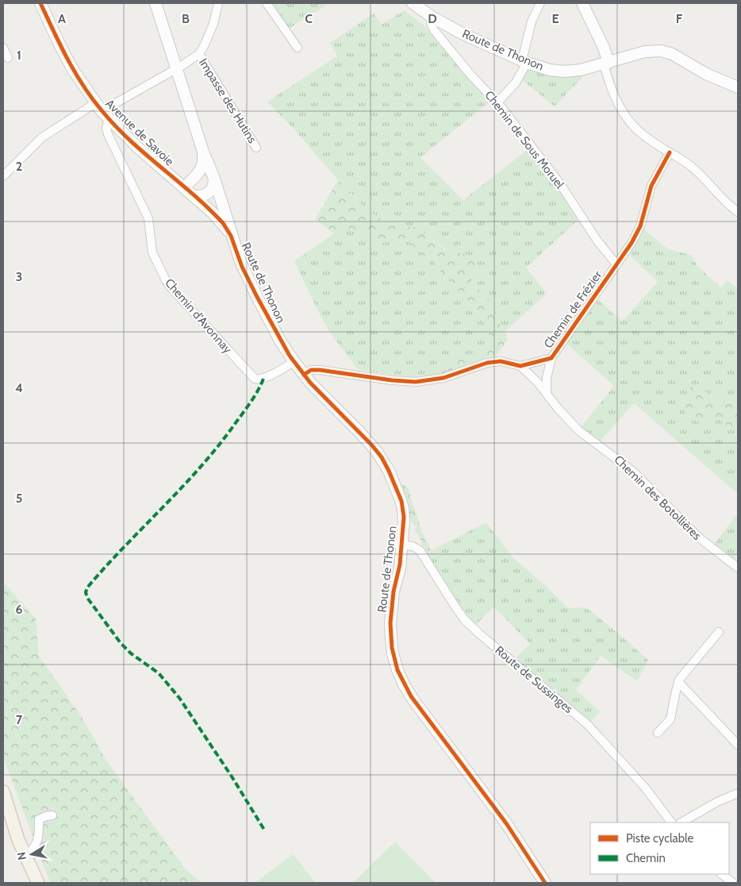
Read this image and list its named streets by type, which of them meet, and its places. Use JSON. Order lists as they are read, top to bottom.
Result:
{
  "streets": {
    "main road": ["Route de Thonon", "Avenue de Savoie"],
    "street": [
      "Impasse des Hutins",
      "Chemin de Sous Moruel",
      "Chemin de Frézier",
      "Chemin d'Avonnay",
      "Chemin des Botollières",
      "Route de Sussinges"
    ]
  },
  "crossings": [
    ["Route de Thonon", "Avenue de Savoie"],
    ["Route de Thonon", "Chemin de Sous Moruel"],
    ["Route de Thonon", "Chemin de Frézier"],
    ["Route de Thonon", "Chemin d'Avonnay"],
    ["Route de Thonon", "Route de Sussinges"],
    ["Avenue de Savoie", "Chemin d'Avonnay"],
    ["Chemin de Sous Moruel", "Chemin de Frézier"],
    ["Chemin de Frézier", "Chemin des Botollières"]
  ],
  "legend": ["Piste cyclable", "Chemin"],
  "north": "left",
  "grid": {
    "columns": [
      "A",
      "B",
      "C",
      "D",
      "E",
      "F"
    ],
    "rows": [
      "1",
      "2",
      "3",
      "4",
      "5",
      "6",
      "7"
    ]
  }
}
